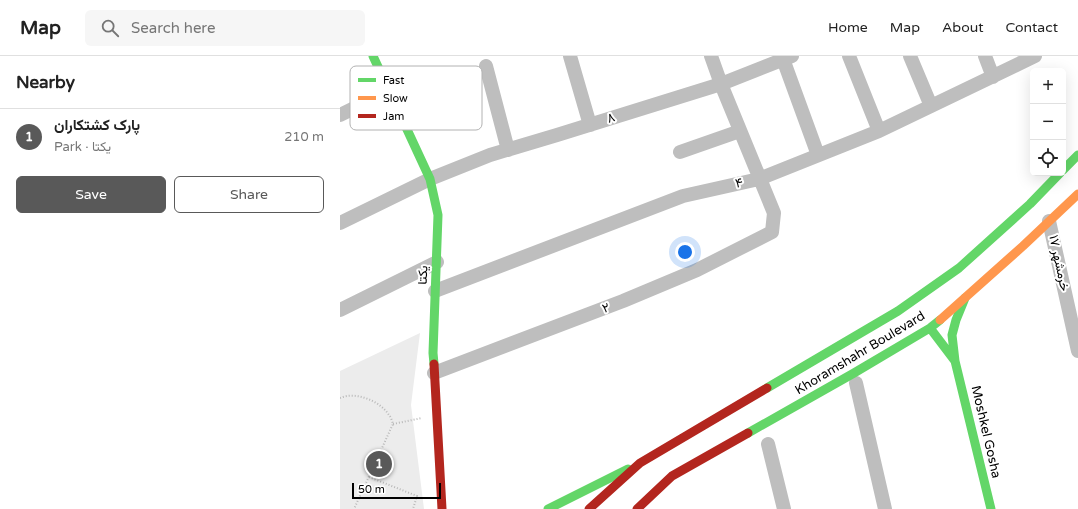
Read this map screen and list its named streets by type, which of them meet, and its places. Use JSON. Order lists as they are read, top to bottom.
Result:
{
  "streets": {
    "main road": ["یکتا", "Khoramshahr Boulevard", "Moshkel Gosha"],
    "street": [
      "۸",
      "۴",
      "۱۷ خرمشهر",
      "۲"
    ]
  },
  "crossings": [
    ["۸", "یکتا"],
    ["۴", "یکتا"],
    ["۴", "۲"],
    ["۱۷ خرمشهر", "Khoramshahr Boulevard"],
    ["یکتا", "۲"],
    ["Khoramshahr Boulevard", "Moshkel Gosha"]
  ],
  "legend": ["Fast", "Slow", "Jam"],
  "scale_bar": "50 m",
  "page": {
    "header": "Map",
    "search": "Search here",
    "nav": [
      "Home",
      "Map",
      "About",
      "Contact"
    ],
    "heading": "Nearby",
    "map_buttons": ["+", "−"],
    "list": [
      {
        "mark": "1",
        "name": "پارک کشتکاران",
        "note": "Park · یکتا",
        "value": "210 m"
      }
    ],
    "buttons": ["Save", "Share"],
    "pins": "1",
    "scale": "50 m"
  }
}
